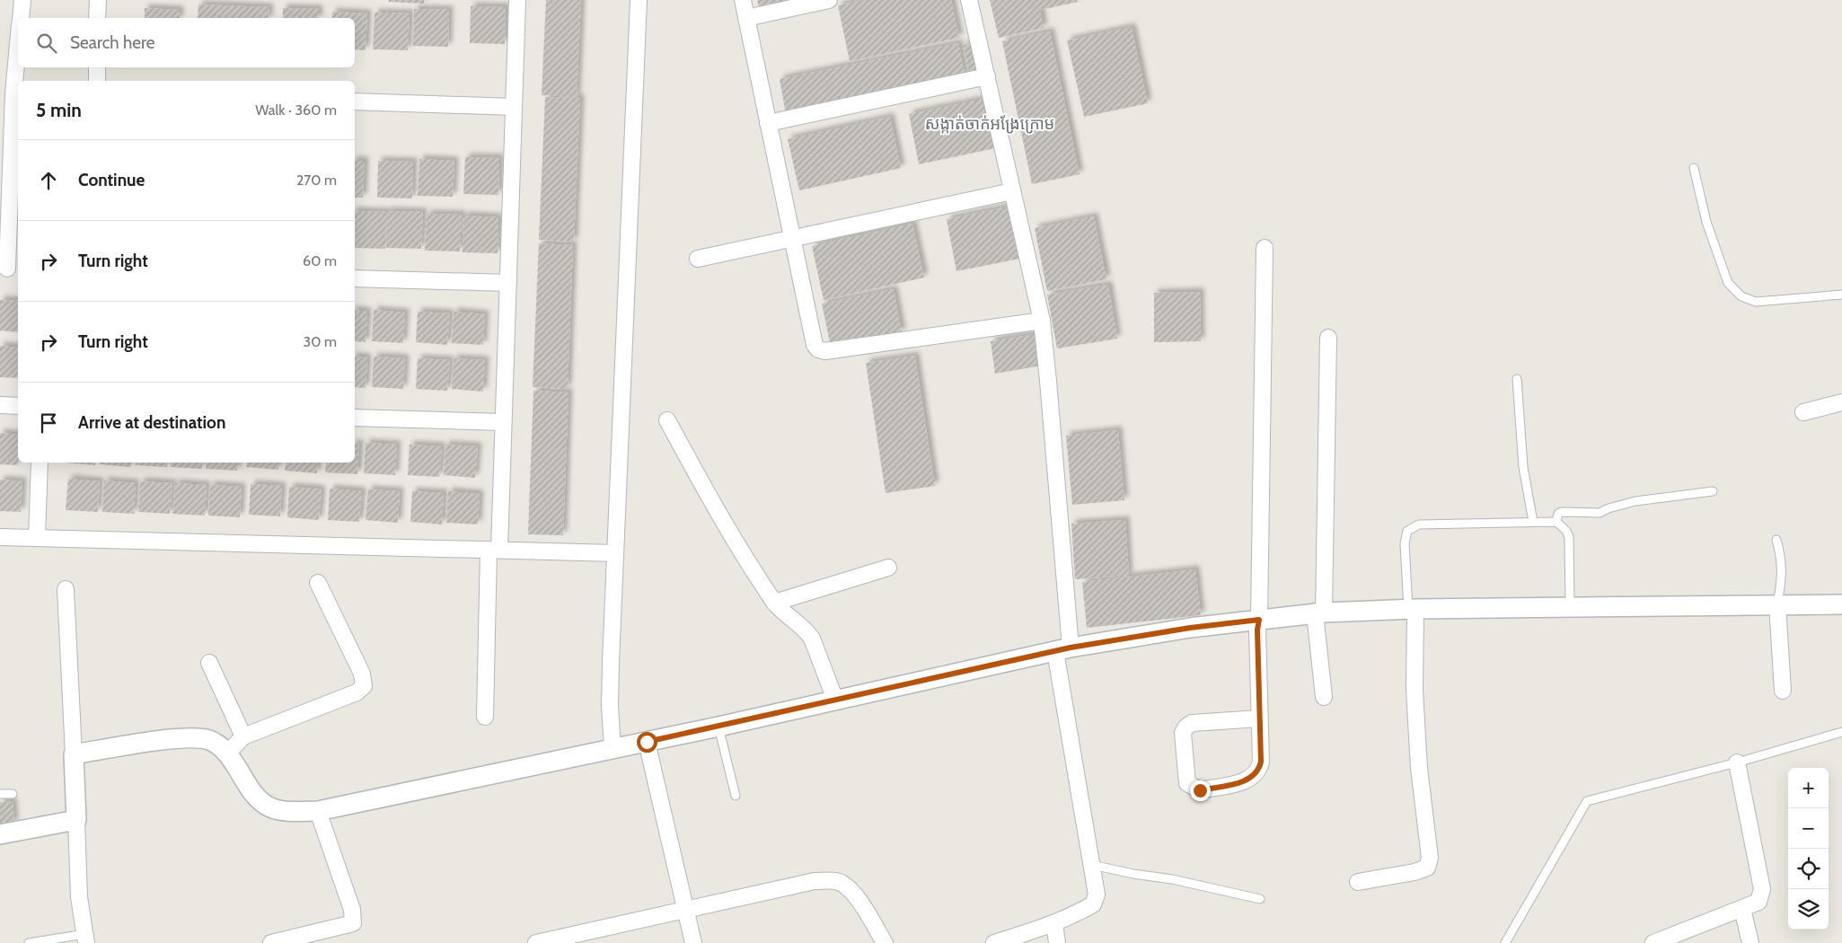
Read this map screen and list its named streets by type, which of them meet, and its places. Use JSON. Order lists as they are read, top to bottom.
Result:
{
  "districts": ["សង្កាត់ចាក់អង្រែក្រោម"],
  "page": {
    "search": "Search here",
    "heading": ["5 min", "Walk · 360 m"],
    "list": [
      ["Continue", "270 m"],
      ["Turn right", "60 m"],
      ["Turn right", "30 m"],
      "Arrive at destination"
    ],
    "map_buttons": ["+", "−"]
  }
}
